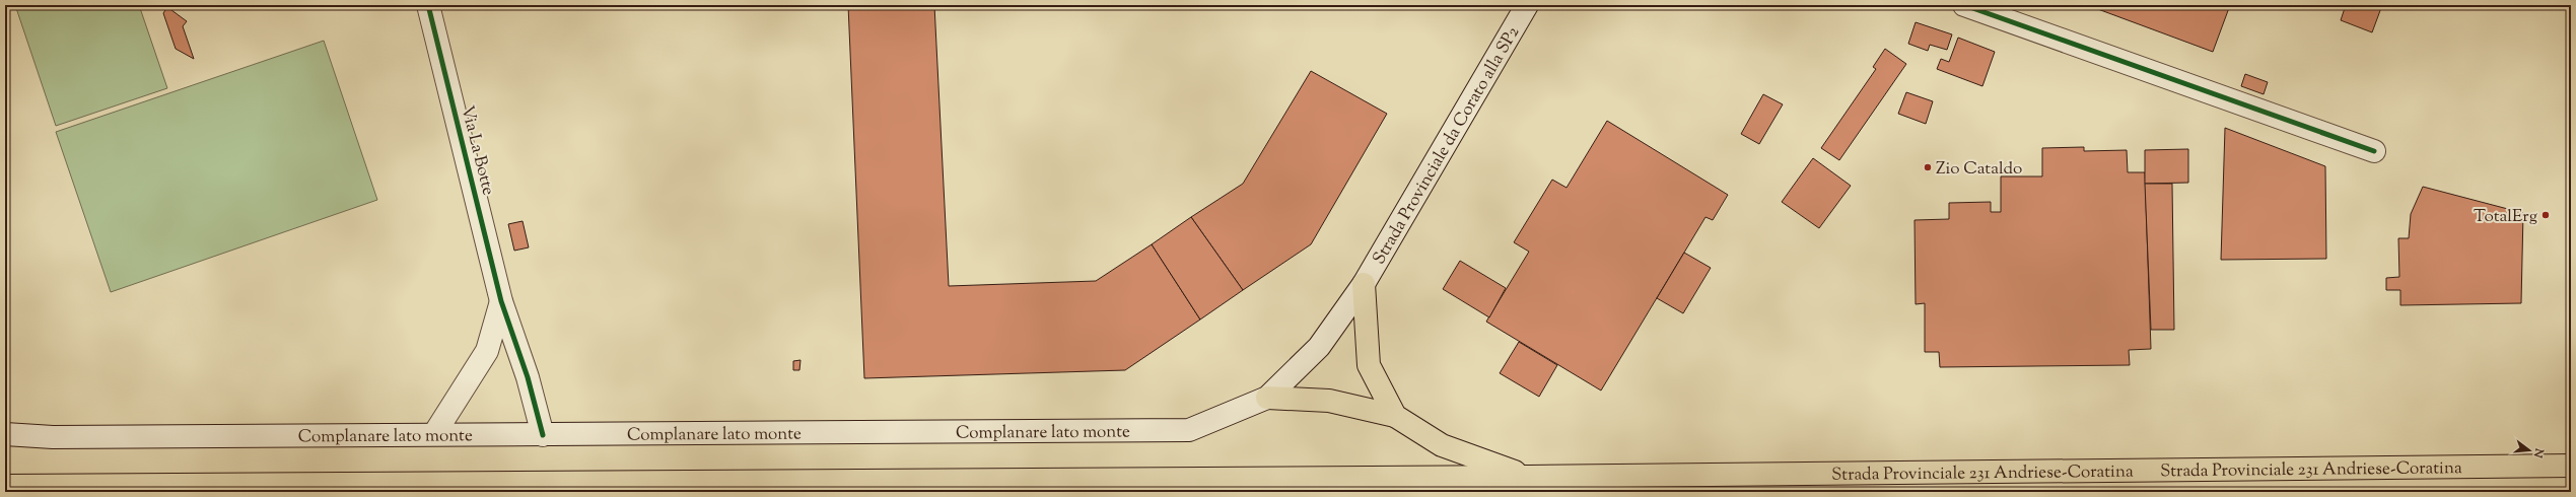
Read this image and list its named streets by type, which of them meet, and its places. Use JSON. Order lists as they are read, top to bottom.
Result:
{
  "streets": {
    "highway": ["Strada Provinciale 231 Andriese-Coratina"],
    "main road": ["Strada Provinciale da Corato alla SP2", "Via La Botte", "Complanare lato monte"]
  },
  "crossings": [
    ["Strada Provinciale da Corato alla SP2", "Complanare lato monte"],
    ["Via La Botte", "Complanare lato monte"]
  ],
  "places": ["Zio Cataldo", "TotalErg"],
  "north": "right"
}
